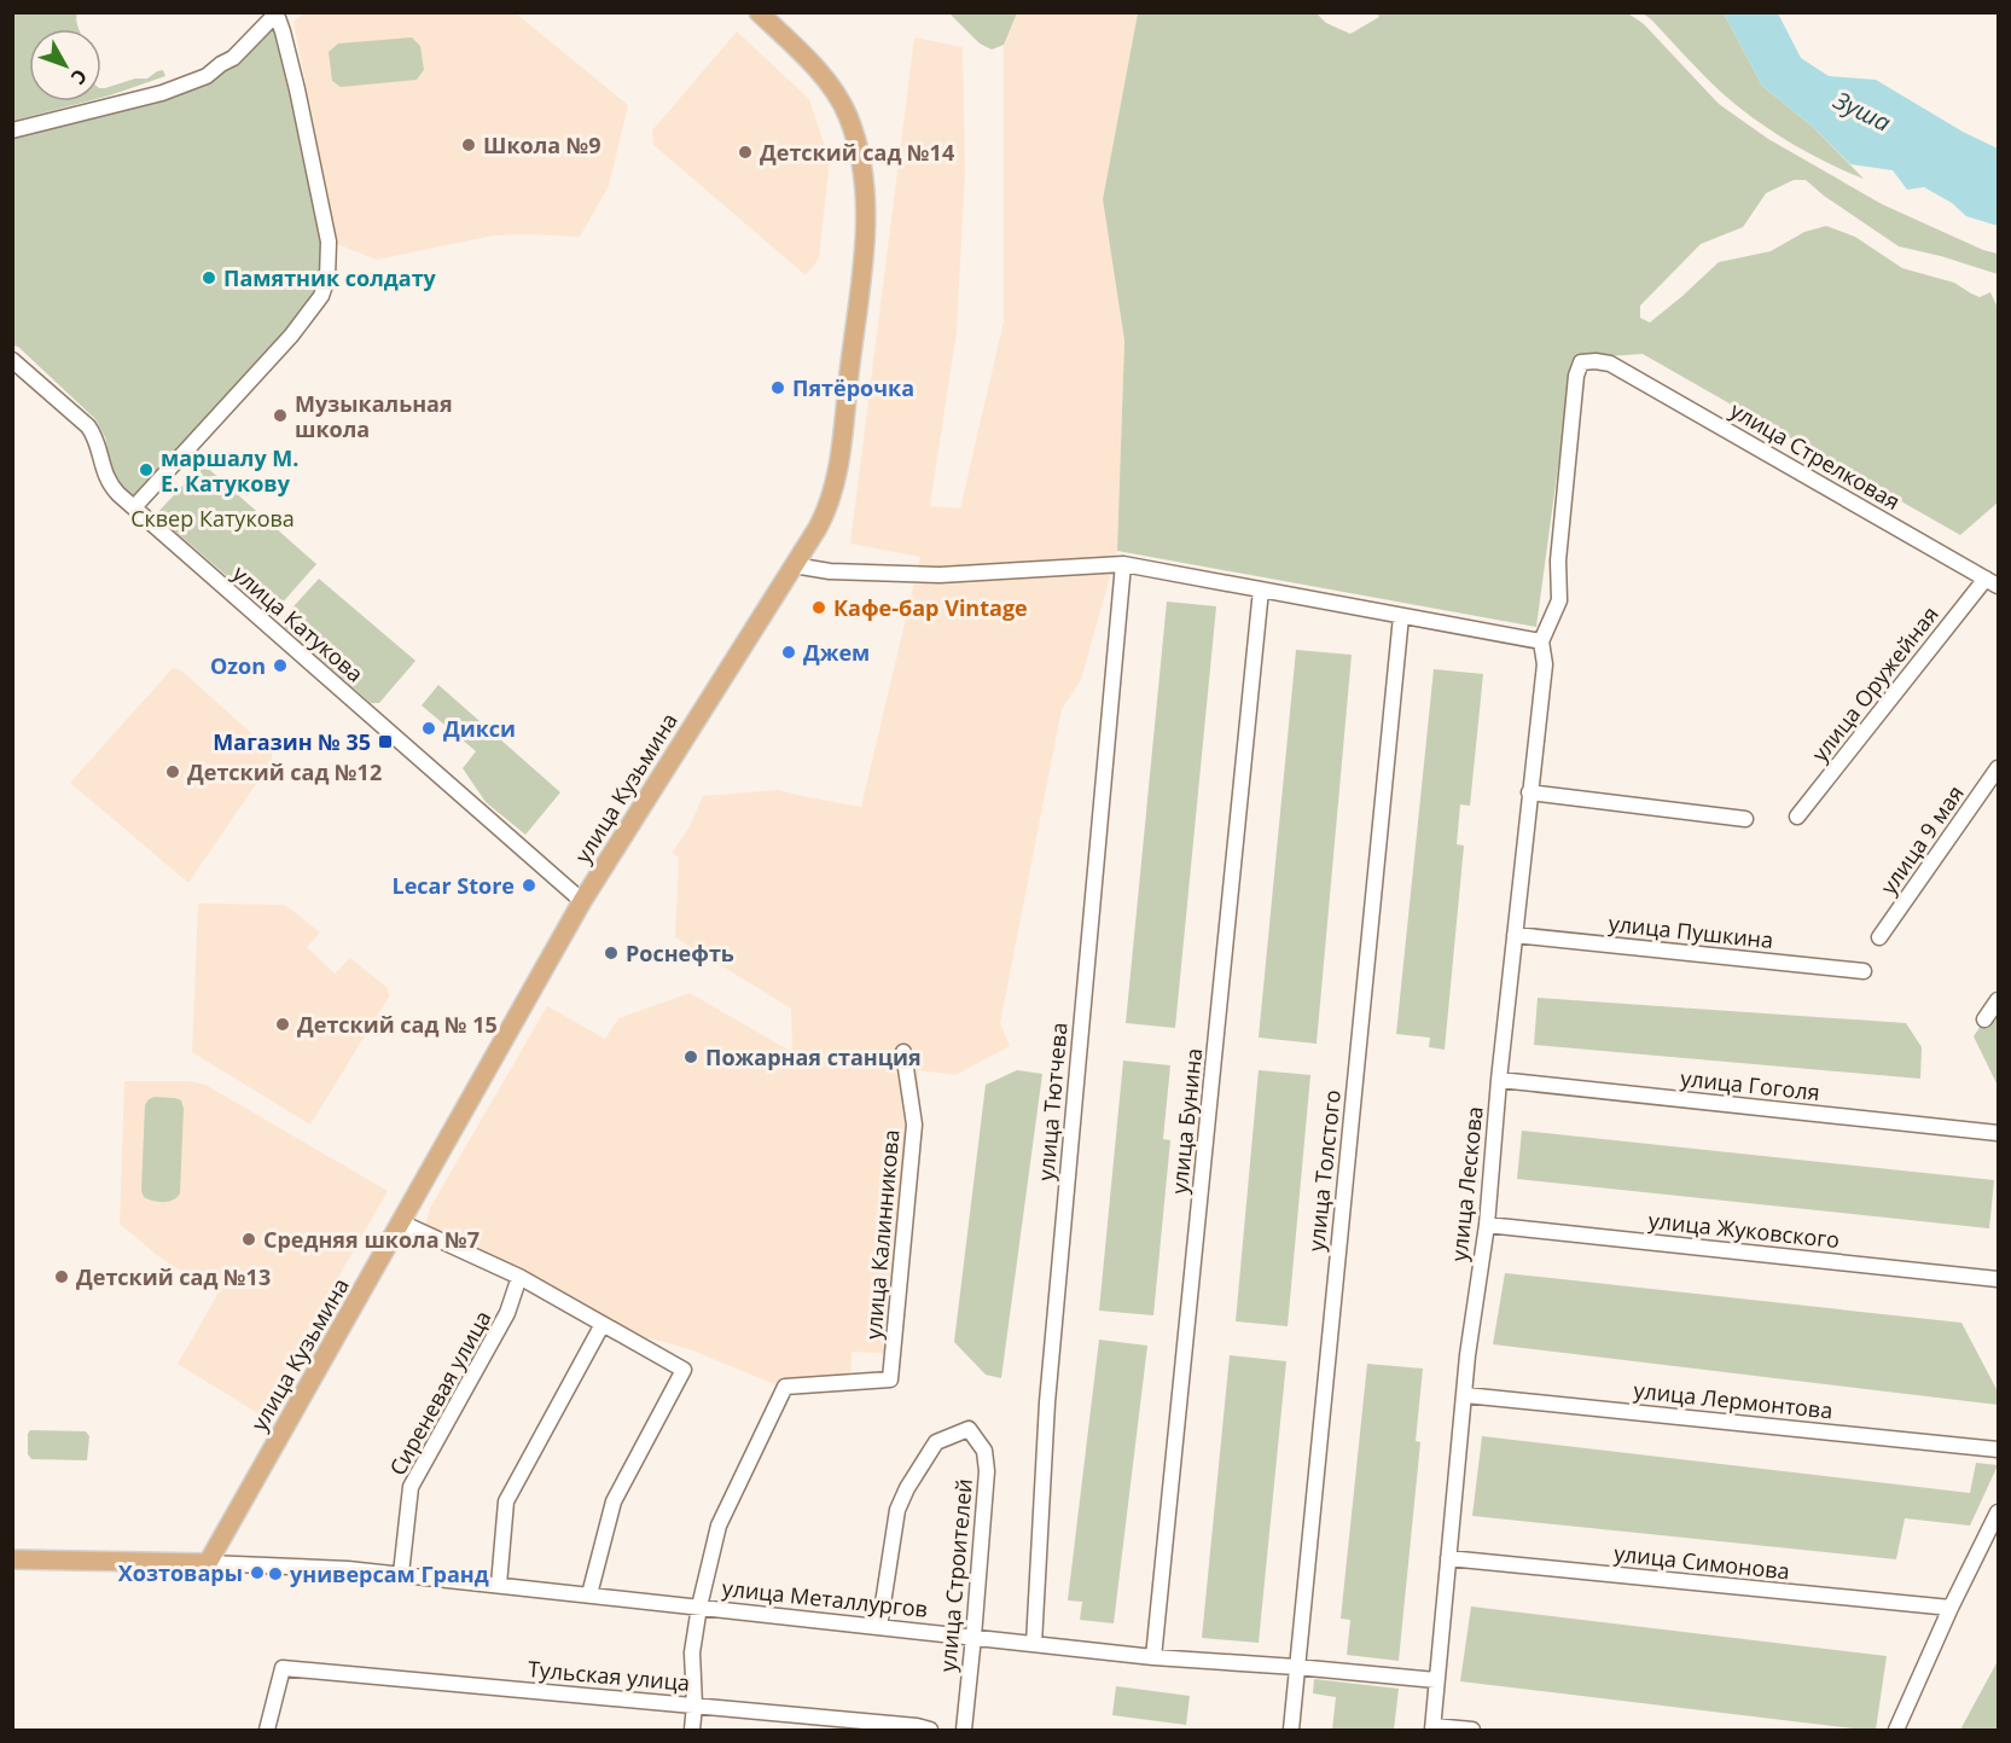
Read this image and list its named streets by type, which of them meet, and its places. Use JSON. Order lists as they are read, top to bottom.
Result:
{
  "streets": {
    "main road": ["улица Кузьмина"],
    "street": [
      "улица Стрелковая",
      "улица Катукова",
      "улица Оружейная",
      "улица 9 мая",
      "улица Пушкина",
      "улица Гоголя",
      "улица Тютчева",
      "улица Бунина",
      "улица Толстого",
      "улица Лескова",
      "улица Жуковского",
      "улица Калинникова",
      "Сиреневая улица",
      "улица Лермонтова",
      "улица Симонова",
      "улица Строителей",
      "улица Металлургов",
      "Тульская улица"
    ]
  },
  "crossings": [
    ["улица Стрелковая", "улица Оружейная"],
    ["улица Стрелковая", "улица Лескова"],
    ["улица Катукова", "улица Кузьмина"],
    ["улица Кузьмина", "улица Металлургов"],
    ["улица Пушкина", "улица Лескова"],
    ["улица Гоголя", "улица Лескова"],
    ["улица Тютчева", "улица Металлургов"],
    ["улица Бунина", "улица Металлургов"],
    ["улица Толстого", "улица Металлургов"],
    ["улица Лескова", "улица Жуковского"],
    ["улица Лескова", "улица Лермонтова"],
    ["улица Лескова", "улица Симонова"],
    ["улица Лескова", "улица Металлургов"],
    ["улица Калинникова", "улица Металлургов"],
    ["Сиреневая улица", "улица Металлургов"],
    ["улица Строителей", "улица Металлургов"]
  ],
  "water": ["Зуша"],
  "parks": ["Сквер Катукова"],
  "places": {
    "other": [
      "Школа №9",
      "Детский сад №14",
      "Памятник солдату",
      "Пятёрочка",
      "Музыкальная школа",
      "маршалу М. Е. Катукову",
      "Кафе-бар Vintage",
      "Джем",
      "Ozon",
      "Дикси",
      "Детский сад №12",
      "Lecar Store",
      "Роснефть",
      "Детский сад № 15",
      "Пожарная станция",
      "Средняя школа №7",
      "Детский сад №13",
      "Хозтовары",
      "универсам Гранд"
    ],
    "transit": ["Магазин № 35"]
  },
  "north": "bottom right"
}
